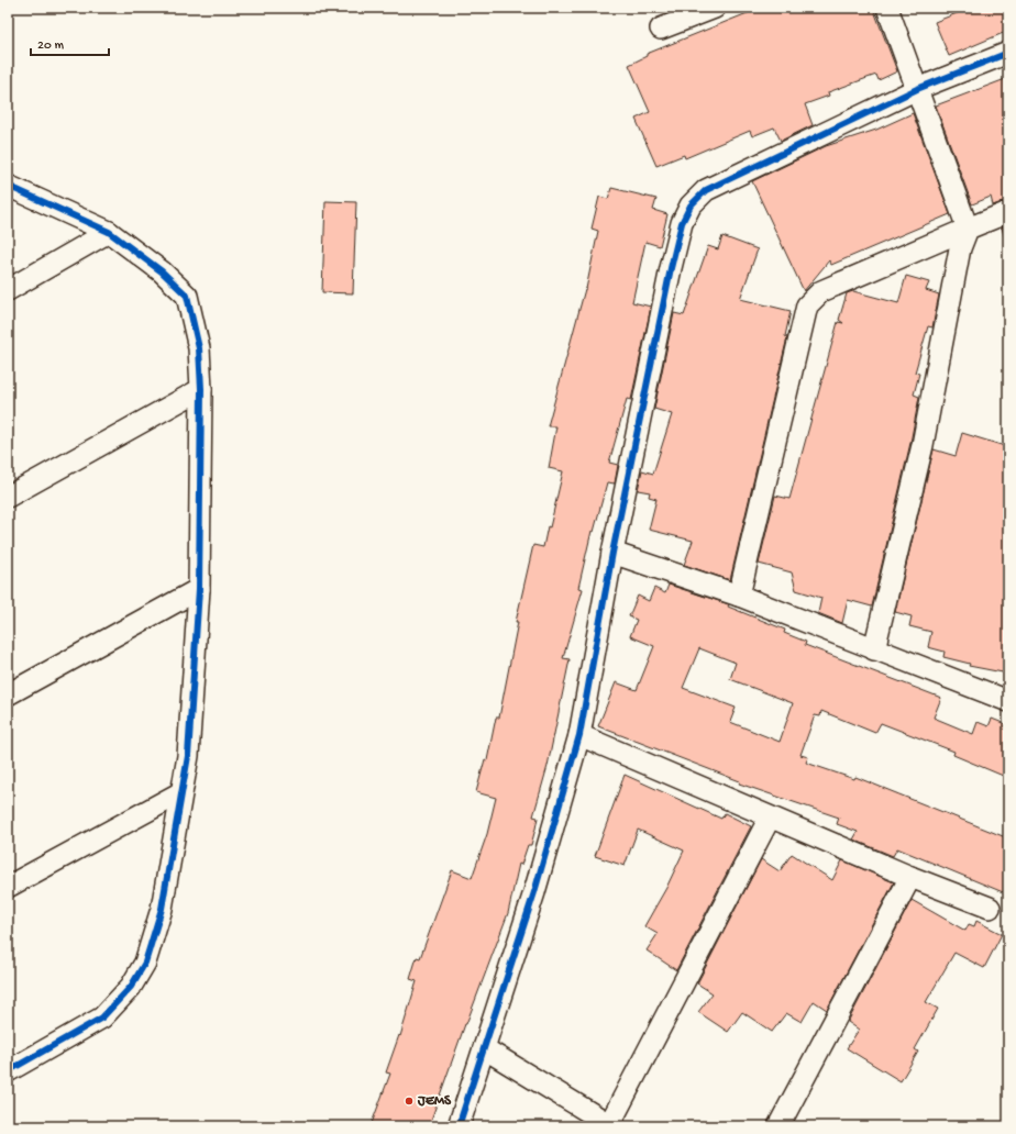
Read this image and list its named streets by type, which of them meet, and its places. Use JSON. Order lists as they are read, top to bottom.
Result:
{
  "places": ["JEMS"],
  "scale_bar": "20 m"
}
